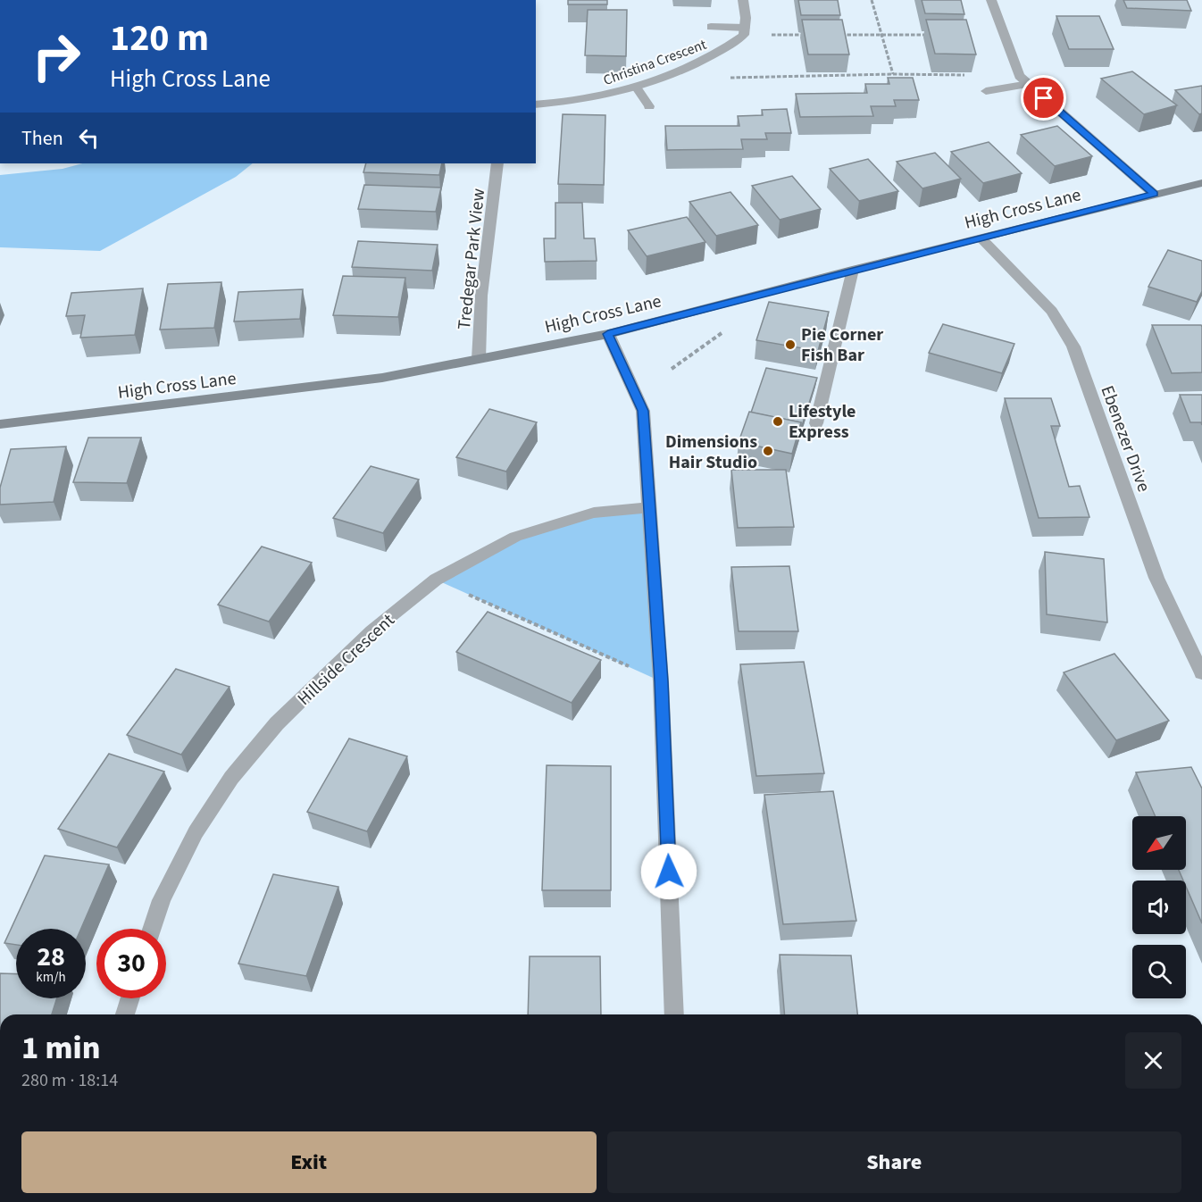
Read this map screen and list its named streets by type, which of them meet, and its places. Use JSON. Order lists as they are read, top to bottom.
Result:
{
  "streets": {
    "street": [
      "Christina Crescent",
      "High Cross Lane",
      "Tredegar Park View",
      "Ebenezer Drive",
      "Hillside Crescent"
    ]
  },
  "crossings": [
    ["High Cross Lane", "Tredegar Park View"],
    ["High Cross Lane", "Ebenezer Drive"]
  ],
  "places": ["Pie Corner Fish Bar", "Lifestyle Express", "Dimensions Hair Studio"],
  "north": "bottom left",
  "page": {
    "turn": ["120 m", "High Cross Lane"],
    "then": "Then",
    "speed": "28 km/h",
    "limit": "30",
    "heading": ["1 min", "280 m · 18:14"],
    "buttons": ["Exit", "Share"]
  }
}
